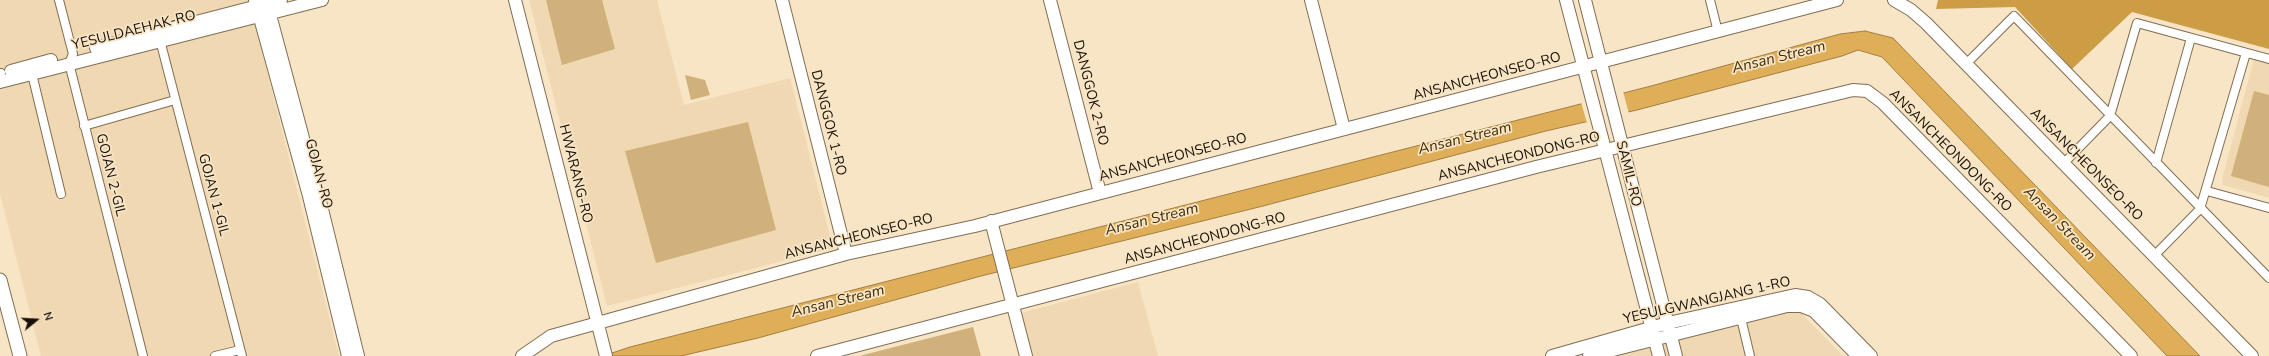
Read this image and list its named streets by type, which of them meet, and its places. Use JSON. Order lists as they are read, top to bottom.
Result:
{
  "streets": {
    "street": [
      "YESULDAEHAK-RO",
      "ANSANCHEONSEO-RO",
      "DANGGOK 2-RO",
      "DANGGOK 1-RO",
      "ANSANCHEONDONG-RO",
      "GOJAN-RO",
      "HWARANG-RO",
      "SAMIL-RO",
      "GOJAN 2-GIL",
      "GOJAN 1-GIL",
      "YESULGWANGJANG 1-RO"
    ]
  },
  "crossings": [
    ["YESULDAEHAK-RO", "GOJAN-RO"],
    ["YESULDAEHAK-RO", "GOJAN 2-GIL"],
    ["YESULDAEHAK-RO", "GOJAN 1-GIL"],
    ["ANSANCHEONSEO-RO", "DANGGOK 2-RO"],
    ["ANSANCHEONSEO-RO", "DANGGOK 1-RO"],
    ["ANSANCHEONSEO-RO", "HWARANG-RO"],
    ["ANSANCHEONSEO-RO", "SAMIL-RO"],
    ["ANSANCHEONDONG-RO", "SAMIL-RO"],
    ["SAMIL-RO", "YESULGWANGJANG 1-RO"]
  ],
  "water": ["Ansan Stream"],
  "north": "right"
}
